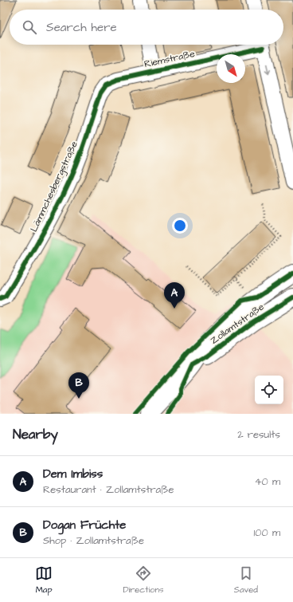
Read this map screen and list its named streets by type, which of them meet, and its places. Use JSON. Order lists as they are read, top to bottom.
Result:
{
  "streets": {
    "main road": ["Zollamtstraße"],
    "street": ["Riemstraße", "Lämmchesbergstraße"]
  },
  "crossings": [
    ["Riemstraße", "Lämmchesbergstraße"]
  ],
  "north": "bottom right",
  "page": {
    "search": "Search here",
    "pins": ["A", "B"],
    "heading": ["Nearby", "2 results"],
    "list": [
      {
        "mark": "A",
        "name": "Dem Imbiss",
        "note": "Restaurant · Zollamtstraße",
        "value": "40 m"
      },
      {
        "mark": "B",
        "name": "Dogan Früchte",
        "note": "Shop · Zollamtstraße",
        "value": "100 m"
      }
    ],
    "nav": ["Map", "Directions", "Saved"]
  }
}
